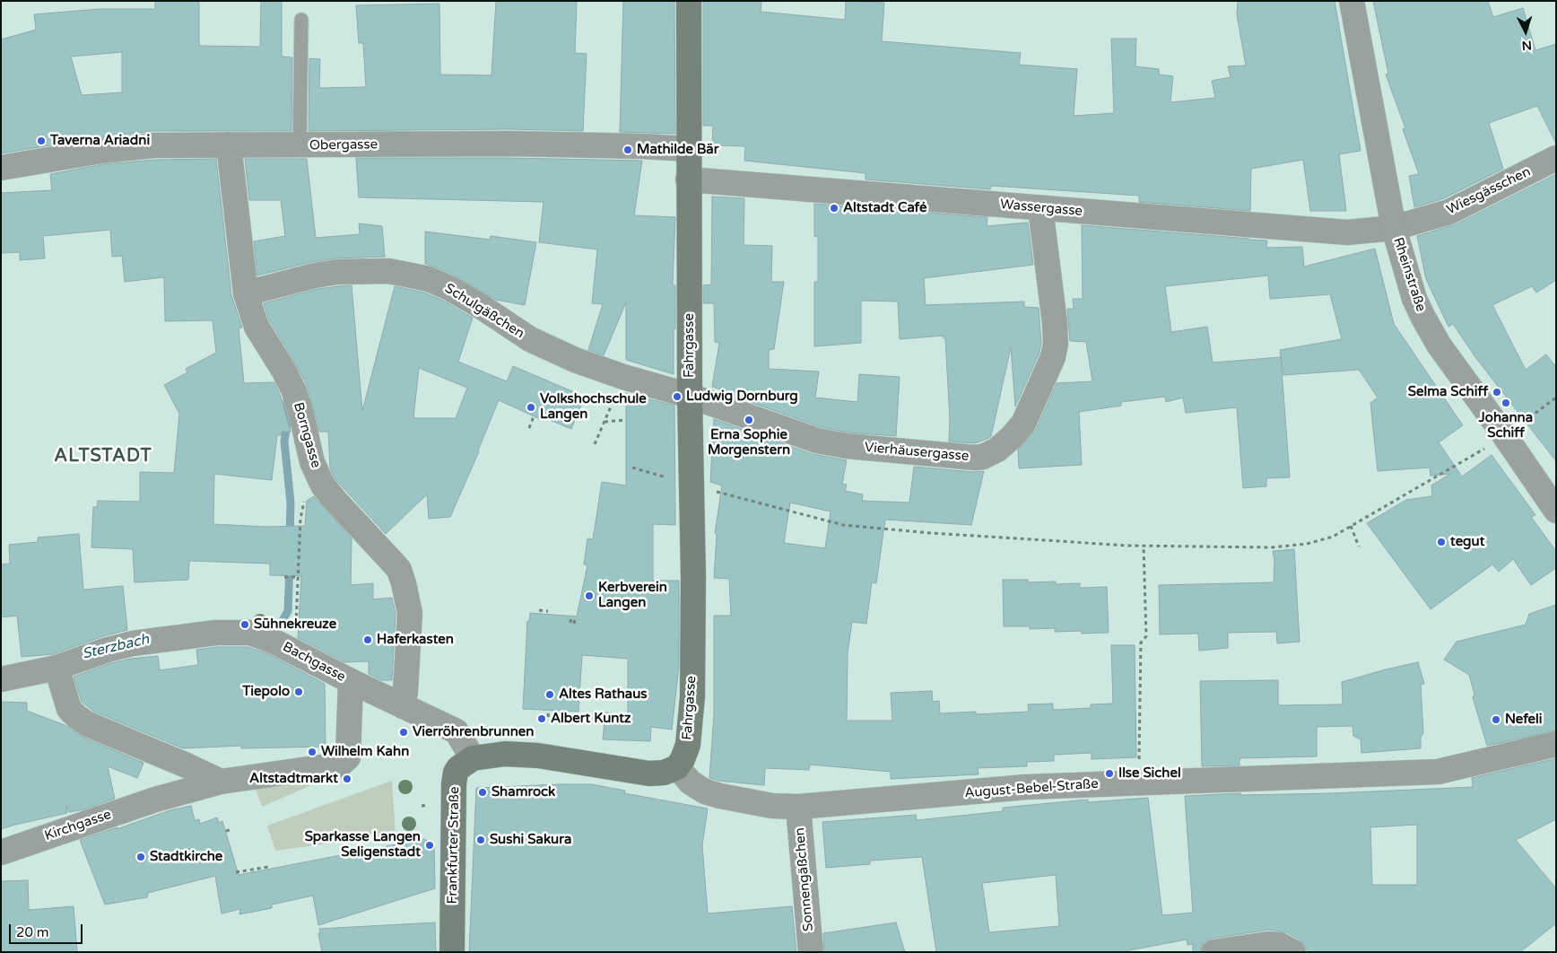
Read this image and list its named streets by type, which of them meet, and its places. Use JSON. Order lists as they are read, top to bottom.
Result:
{
  "streets": {
    "main road": ["Fahrgasse", "Frankfurter Straße"],
    "street": [
      "Obergasse",
      "Wiesgässchen",
      "Wassergasse",
      "Rheinstraße",
      "Schulgäßchen",
      "Borngasse",
      "Vierhäusergasse",
      "Bachgasse",
      "August-Bebel-Straße",
      "Kirchgasse",
      "Sonnengäßchen"
    ]
  },
  "crossings": [
    ["Obergasse", "Fahrgasse"],
    ["Obergasse", "Borngasse"],
    ["Wiesgässchen", "Wassergasse"],
    ["Wiesgässchen", "Rheinstraße"],
    ["Wassergasse", "Rheinstraße"],
    ["Wassergasse", "Fahrgasse"],
    ["Wassergasse", "Vierhäusergasse"],
    ["Schulgäßchen", "Fahrgasse"],
    ["Schulgäßchen", "Borngasse"],
    ["Schulgäßchen", "Vierhäusergasse"],
    ["Fahrgasse", "Vierhäusergasse"],
    ["Fahrgasse", "August-Bebel-Straße"],
    ["Borngasse", "Bachgasse"],
    ["Bachgasse", "Kirchgasse"],
    ["Bachgasse", "Frankfurter Straße"],
    ["August-Bebel-Straße", "Sonnengäßchen"]
  ],
  "districts": ["ALTSTADT"],
  "water": ["Sterzbach"],
  "places": [
    "Taverna Ariadni",
    "Mathilde Bär",
    "Altstadt Café",
    "Selma Schiff",
    "Ludwig Dornburg",
    "Johanna Schiff",
    "Volkshochschule Langen",
    "Erna Sophie Morgenstern",
    "tegut",
    "Kerbverein Langen",
    "Sühnekreuze",
    "Haferkasten",
    "Tiepolo",
    "Altes Rathaus",
    "Albert Kuntz",
    "Nefeli",
    "Vierröhrenbrunnen",
    "Wilhelm Kahn",
    "Ilse Sichel",
    "Altstadtmarkt",
    "Shamrock",
    "Sushi Sakura",
    "Sparkasse Langen Seligenstadt",
    "Stadtkirche"
  ],
  "scale_bar": "20 m",
  "north": "bottom"
}
